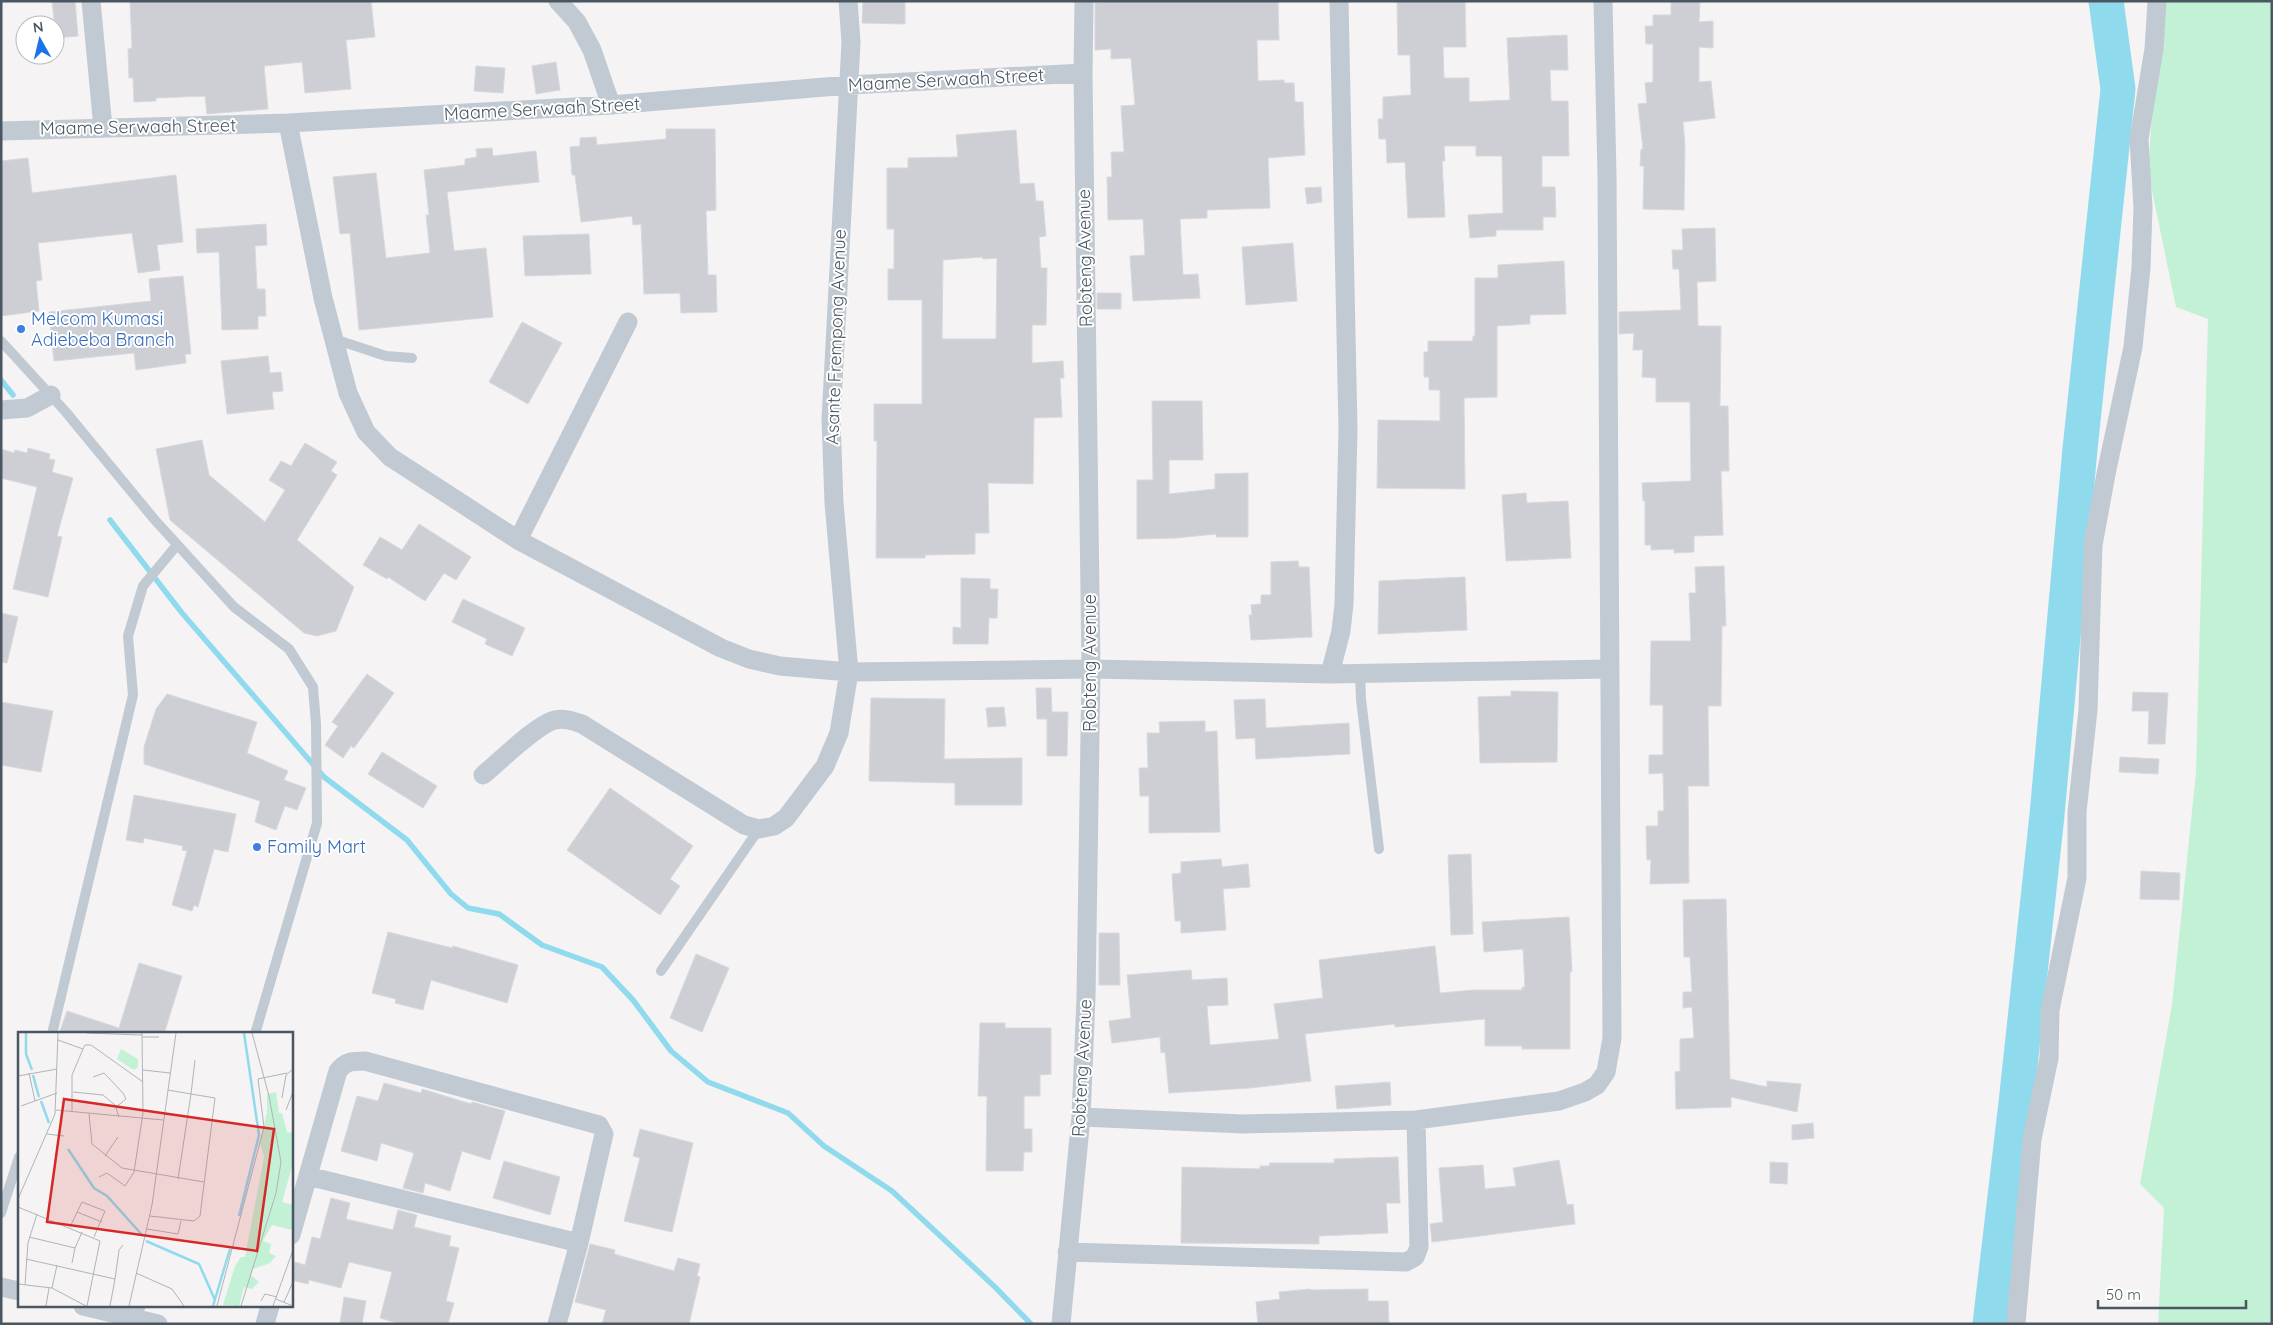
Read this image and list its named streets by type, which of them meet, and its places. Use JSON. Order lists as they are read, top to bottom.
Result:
{
  "streets": {
    "street": ["Maame Serwaah Street", "Robteng Avenue", "Asante Frempong Avenue"]
  },
  "crossings": [
    ["Maame Serwaah Street", "Robteng Avenue"],
    ["Maame Serwaah Street", "Asante Frempong Avenue"]
  ],
  "places": ["Melcom Kumasi Adiebeba Branch", "Family Mart"],
  "scale_bar": "50 m",
  "north": "top"
}
